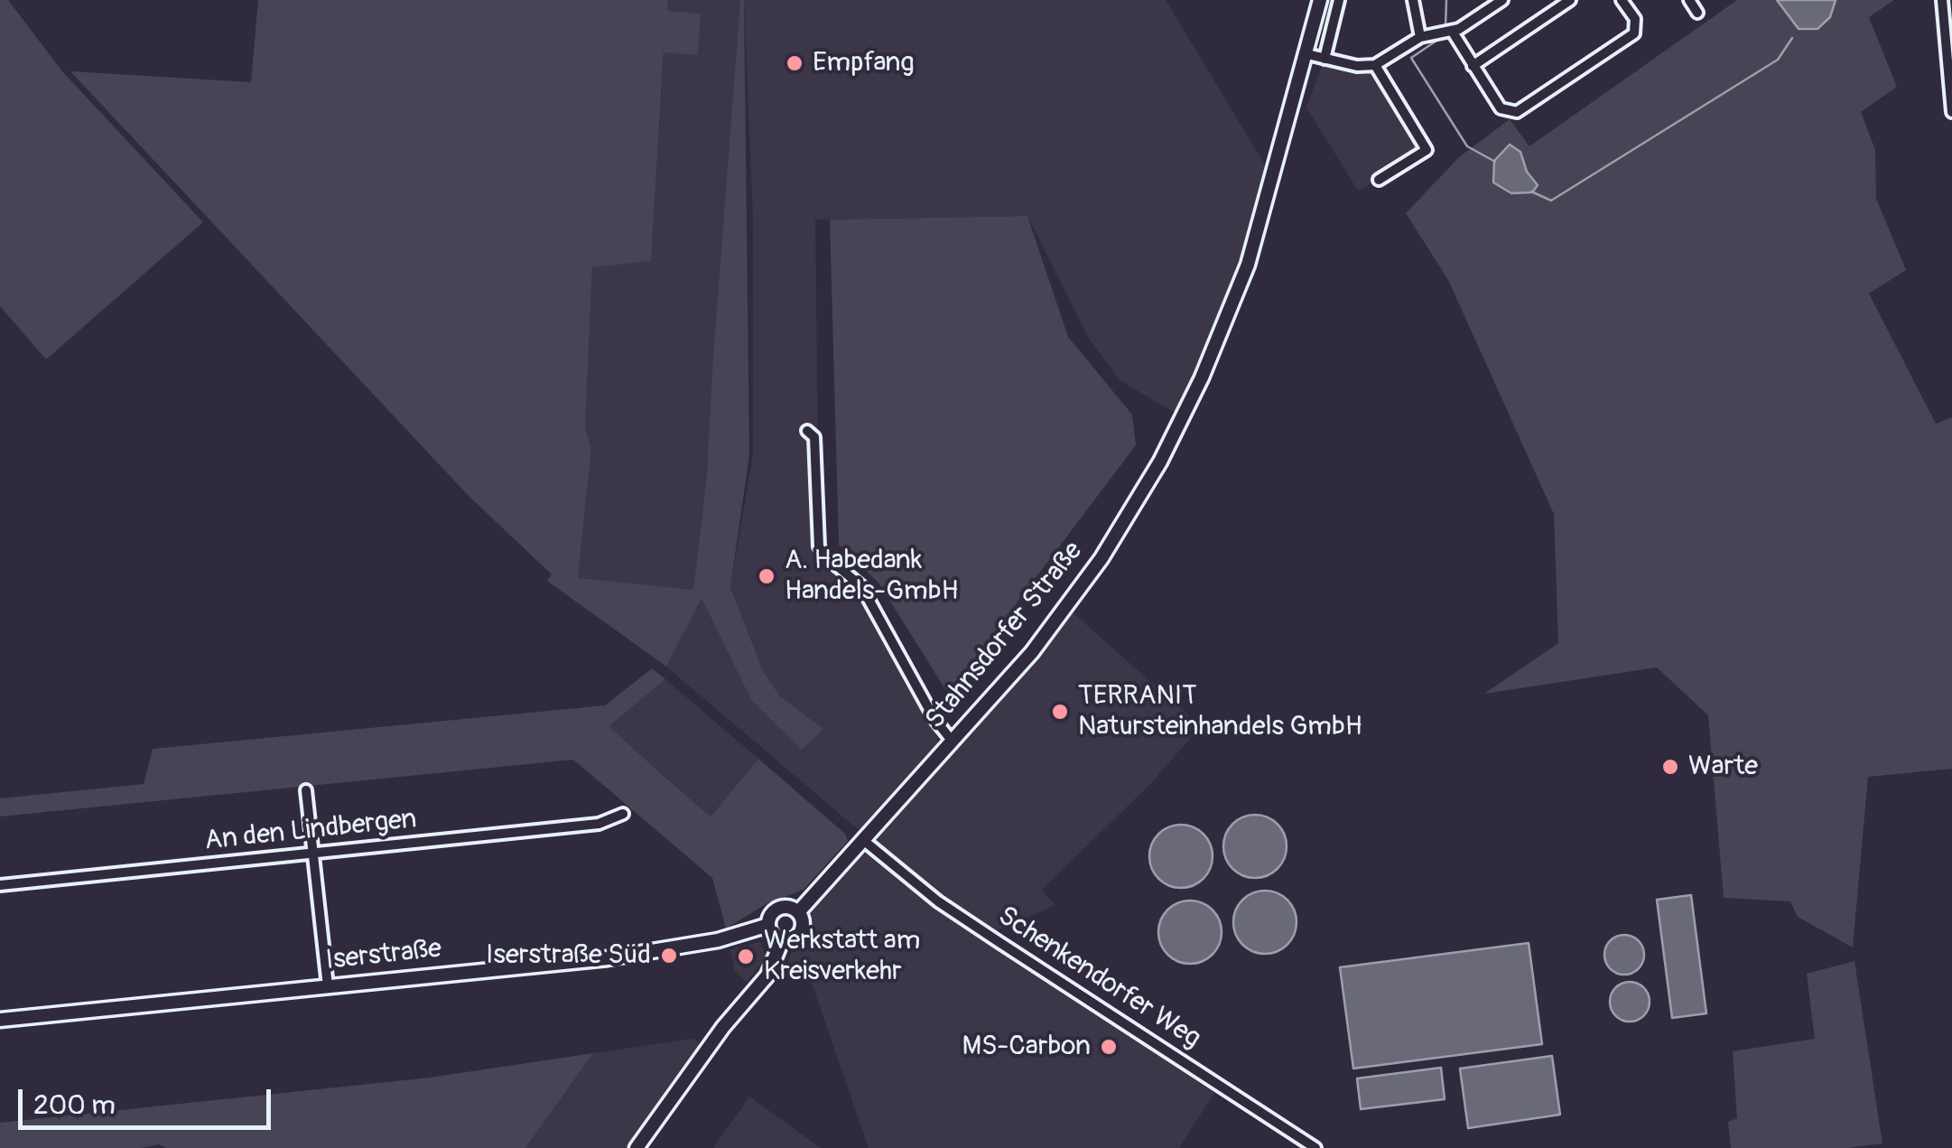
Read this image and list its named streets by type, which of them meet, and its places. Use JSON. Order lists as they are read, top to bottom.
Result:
{
  "streets": {
    "street": [
      "Stahnsdorfer Straße",
      "An den Lindbergen",
      "Iserstraße",
      "Schenkendorfer Weg"
    ]
  },
  "crossings": [
    ["Stahnsdorfer Straße", "Iserstraße"],
    ["Stahnsdorfer Straße", "Schenkendorfer Weg"]
  ],
  "places": [
    "Empfang",
    "A. Habedank Handels-GmbH",
    "TERRANIT Natursteinhandels GmbH",
    "Warte",
    "Iserstraße Süd",
    "Werkstatt am Kreisverkehr",
    "MS-Carbon"
  ],
  "scale_bar": "200 m"
}
